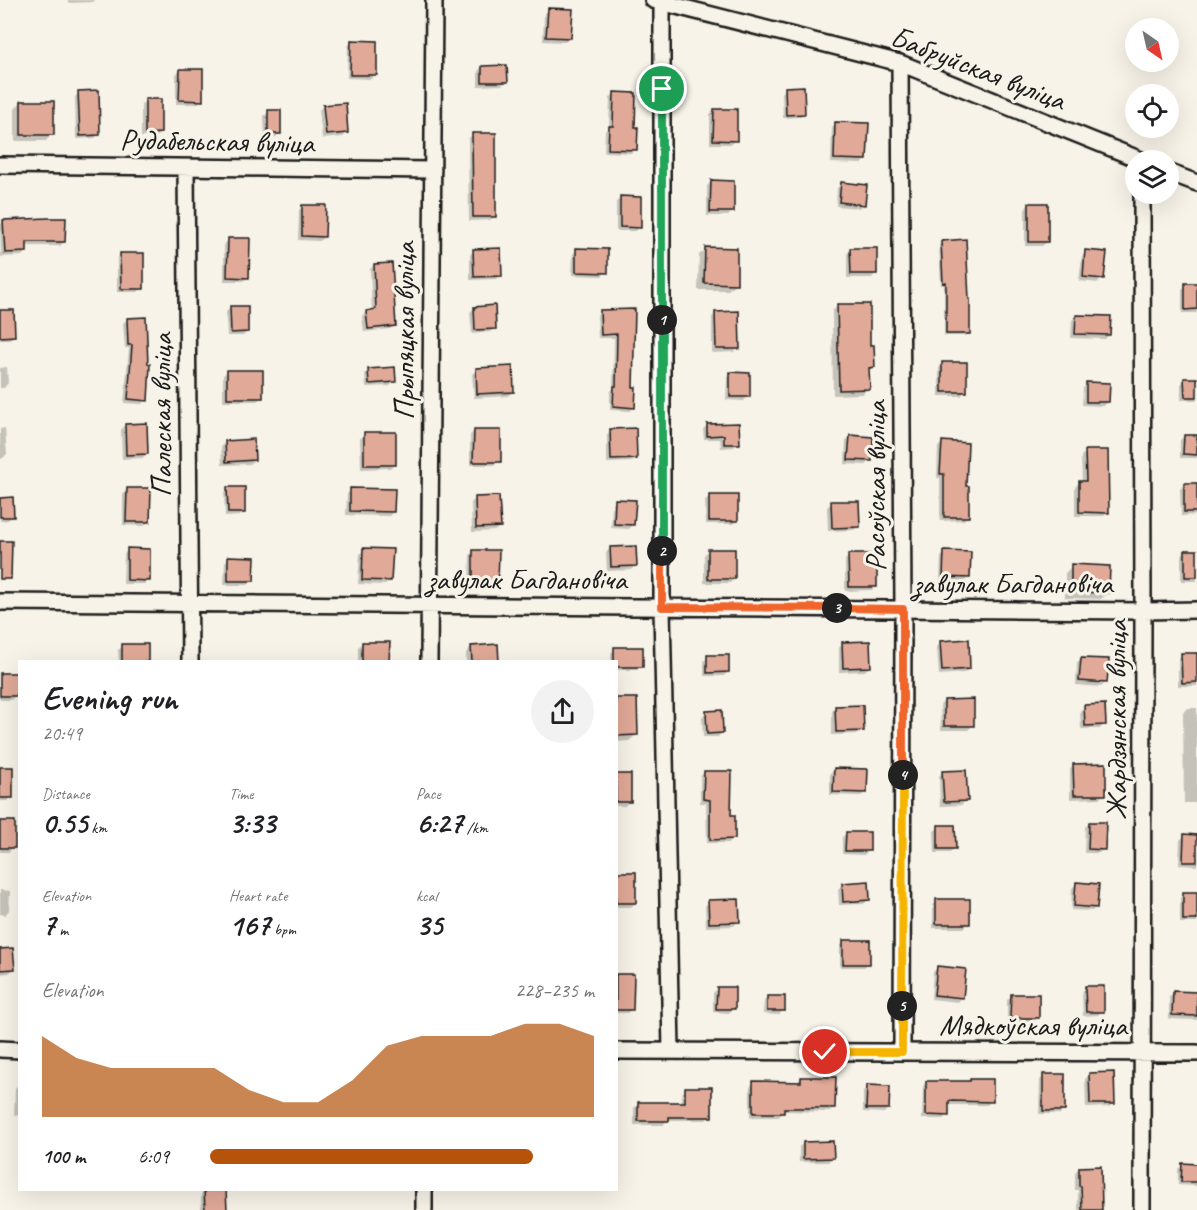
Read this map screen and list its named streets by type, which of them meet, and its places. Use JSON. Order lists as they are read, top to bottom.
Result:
{
  "streets": {
    "street": [
      "Бабруйская вуліца",
      "Рудабельская вуліца",
      "Прыпяцкая вуліца",
      "Палеская вуліца",
      "Расоўская вуліца",
      "завулак Багдановіча",
      "Жардзянская вуліца",
      "Мядкоўская вуліца"
    ]
  },
  "crossings": [
    ["Бабруйская вуліца", "Расоўская вуліца"],
    ["Рудабельская вуліца", "Прыпяцкая вуліца"],
    ["Рудабельская вуліца", "Палеская вуліца"],
    ["Прыпяцкая вуліца", "завулак Багдановіча"],
    ["Палеская вуліца", "завулак Багдановіча"],
    ["Расоўская вуліца", "завулак Багдановіча"],
    ["Расоўская вуліца", "Мядкоўская вуліца"],
    ["завулак Багдановіча", "Жардзянская вуліца"],
    ["Жардзянская вуліца", "Мядкоўская вуліца"]
  ],
  "north": "bottom right",
  "page": {
    "pins": [
      "1",
      "2",
      "3",
      "4",
      "5"
    ],
    "heading": ["Evening run", "20:49"],
    "stats": [
      ["Distance", "0.55 km"],
      ["Time", "3:33"],
      ["Pace", "6:27 /km"],
      ["Elevation", "7 m"],
      ["Heart rate", "167 bpm"],
      ["kcal", "35"]
    ],
    "chart": ["Elevation", "228–235 m"],
    "list": [
      {
        "name": "100 m",
        "note": "6:09"
      }
    ]
  }
}
